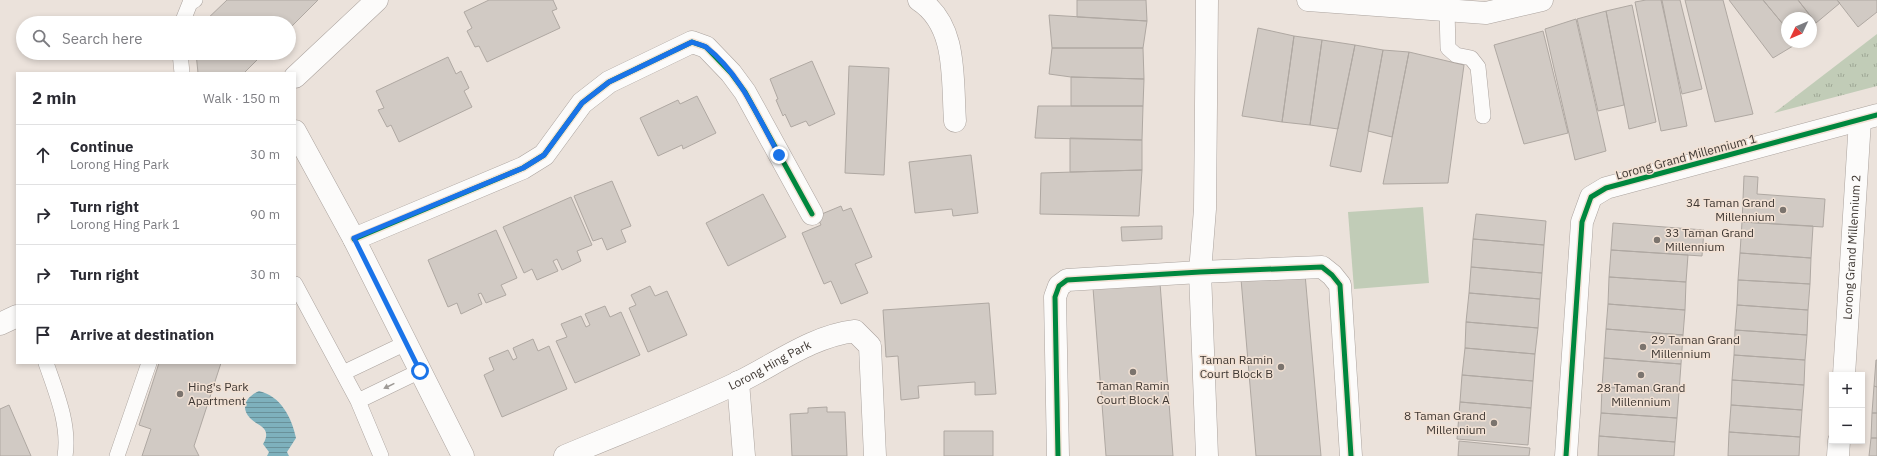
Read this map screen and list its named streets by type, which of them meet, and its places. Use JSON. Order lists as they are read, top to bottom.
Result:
{
  "streets": {
    "street": ["Lorong Grand Millennium 1", "Lorong Grand Millennium 2", "Lorong Hing Park"]
  },
  "crossings": [
    ["Lorong Grand Millennium 1", "Lorong Grand Millennium 2"]
  ],
  "places": [
    "34 Taman Grand Millennium",
    "33 Taman Grand Millennium",
    "29 Taman Grand Millennium",
    "Taman Ramin Court Block B",
    "Taman Ramin Court Block A",
    "28 Taman Grand Millennium",
    "Hing's Park Apartment",
    "8 Taman Grand Millennium"
  ],
  "north": "bottom left",
  "page": {
    "search": "Search here",
    "heading": ["2 min", "Walk · 150 m"],
    "list": [
      ["Continue", "Lorong Hing Park", "30 m"],
      ["Turn right", "Lorong Hing Park 1", "90 m"],
      ["Turn right", "30 m"],
      "Arrive at destination"
    ],
    "map_buttons": ["+", "−"]
  }
}
